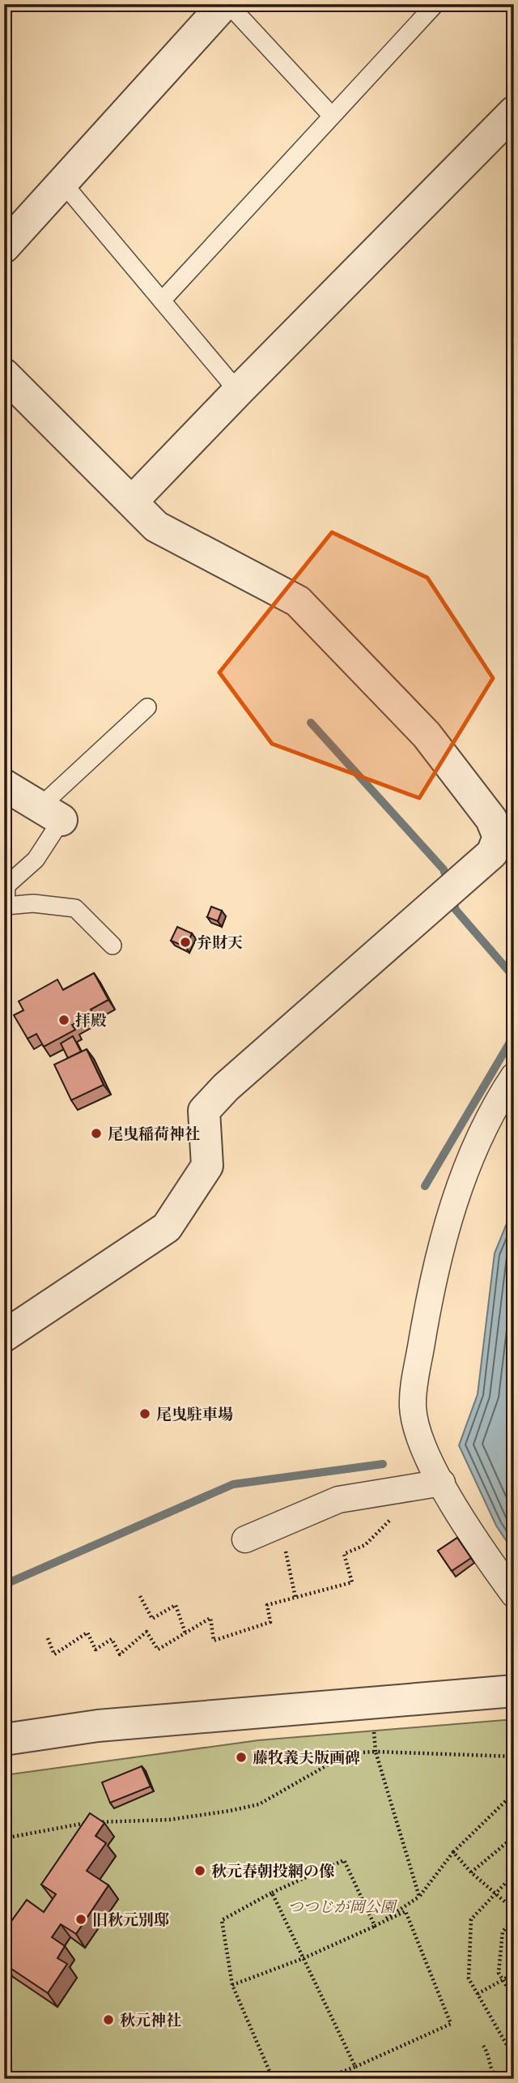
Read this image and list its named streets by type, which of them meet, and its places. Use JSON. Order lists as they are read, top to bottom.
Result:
{
  "parks": ["つつじが岡公園"],
  "places": [
    "弁財天",
    "拝殿",
    "尾曳稲荷神社",
    "尾曳駐車場",
    "藤牧義夫版画碑",
    "秋元春朝投網の像",
    "旧秋元別邸",
    "秋元神社"
  ]
}
